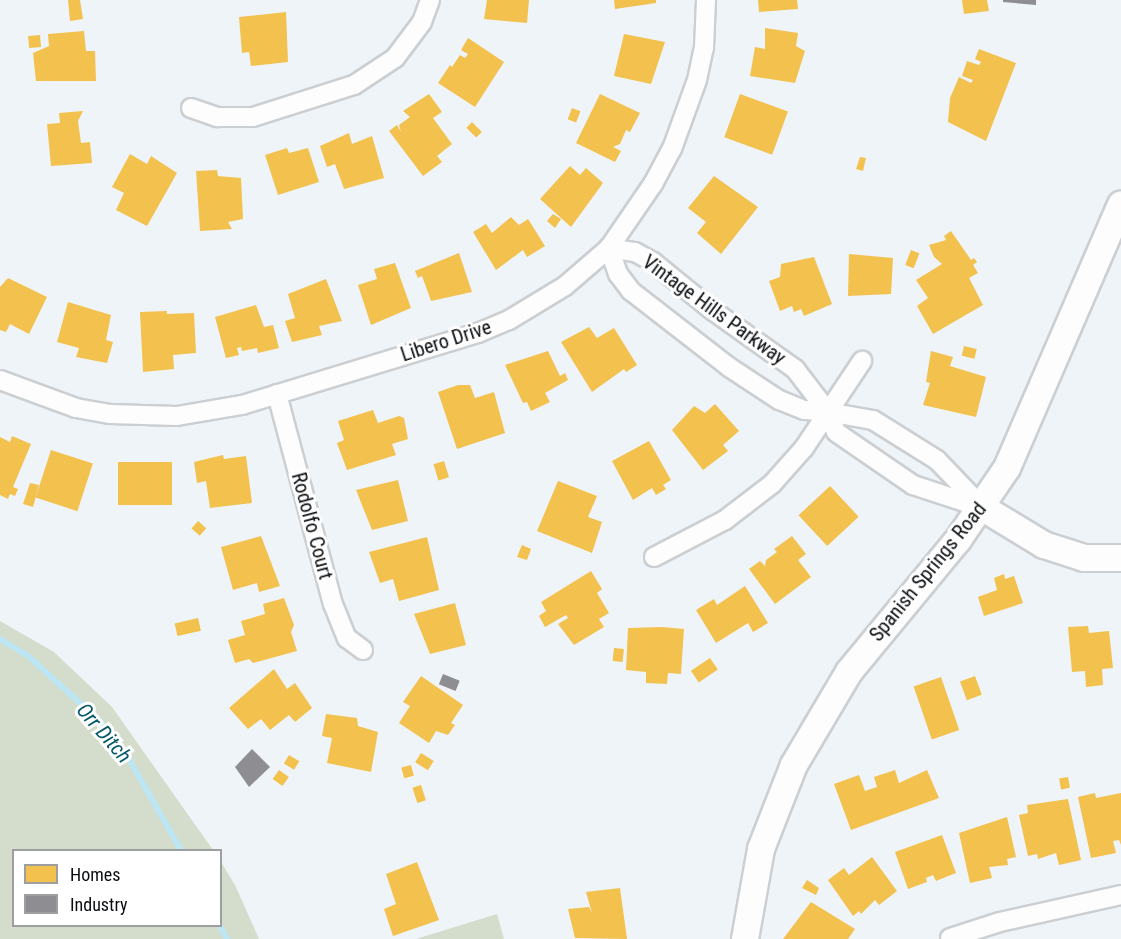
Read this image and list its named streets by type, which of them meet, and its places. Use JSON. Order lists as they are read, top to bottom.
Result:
{
  "streets": {
    "street": [
      "Vintage Hills Parkway",
      "Libero Drive",
      "Rodolfo Court",
      "Spanish Springs Road"
    ]
  },
  "crossings": [
    ["Vintage Hills Parkway", "Libero Drive"],
    ["Vintage Hills Parkway", "Spanish Springs Road"],
    ["Libero Drive", "Rodolfo Court"]
  ],
  "water": ["Orr Ditch"],
  "legend": ["Homes", "Industry"]
}
